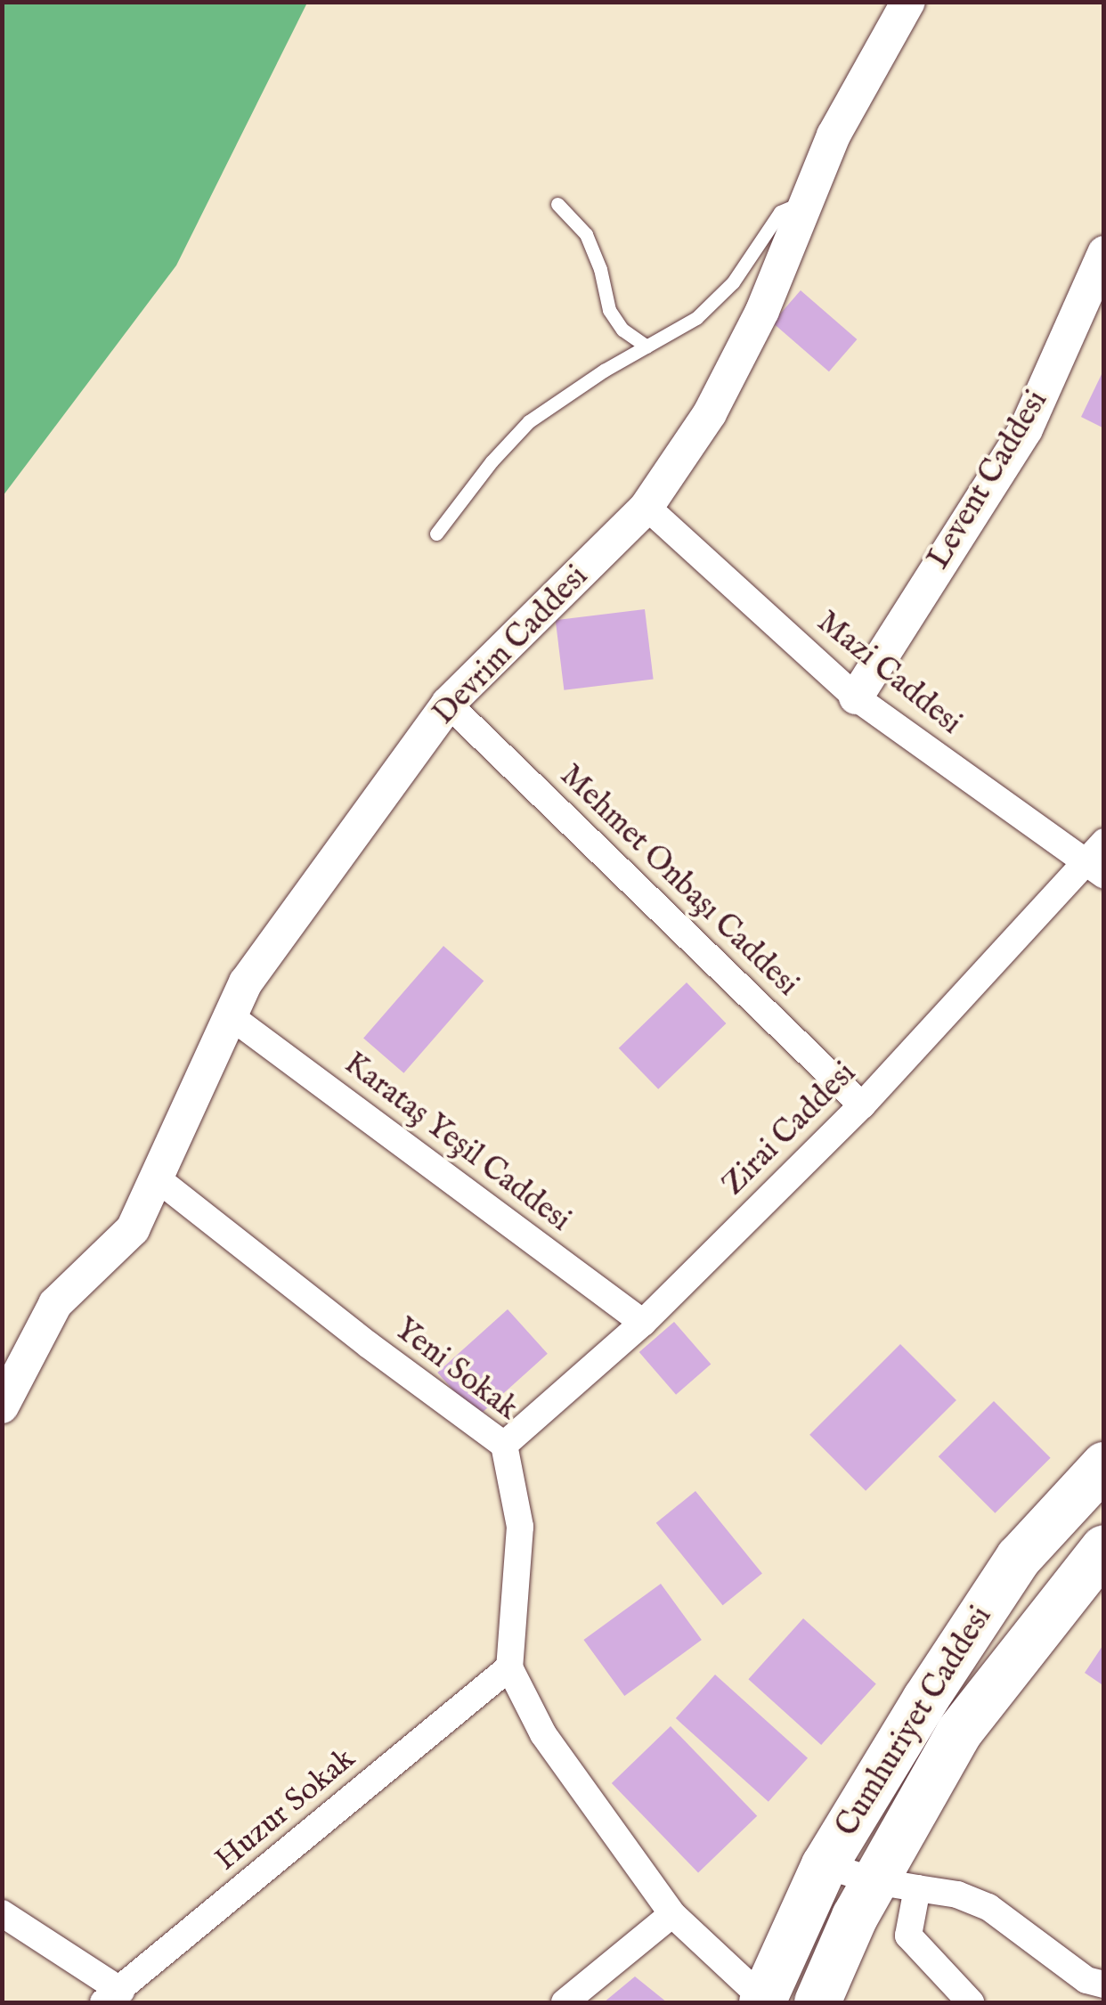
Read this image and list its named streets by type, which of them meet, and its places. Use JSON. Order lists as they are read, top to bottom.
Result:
{
  "streets": {
    "highway": ["Cumhuriyet Caddesi"],
    "street": [
      "Levent Caddesi",
      "Devrim Caddesi",
      "Mazi Caddesi",
      "Mehmet Onbaşı Caddesi",
      "Zirai Caddesi",
      "Karataş Yeşil Caddesi",
      "Yeni Sokak",
      "Huzur Sokak"
    ]
  },
  "crossings": [
    ["Levent Caddesi", "Mazi Caddesi"],
    ["Devrim Caddesi", "Mazi Caddesi"],
    ["Devrim Caddesi", "Mehmet Onbaşı Caddesi"],
    ["Devrim Caddesi", "Karataş Yeşil Caddesi"],
    ["Devrim Caddesi", "Yeni Sokak"],
    ["Mazi Caddesi", "Zirai Caddesi"],
    ["Mehmet Onbaşı Caddesi", "Zirai Caddesi"],
    ["Zirai Caddesi", "Karataş Yeşil Caddesi"],
    ["Zirai Caddesi", "Yeni Sokak"],
    ["Yeni Sokak", "Huzur Sokak"]
  ]
}
